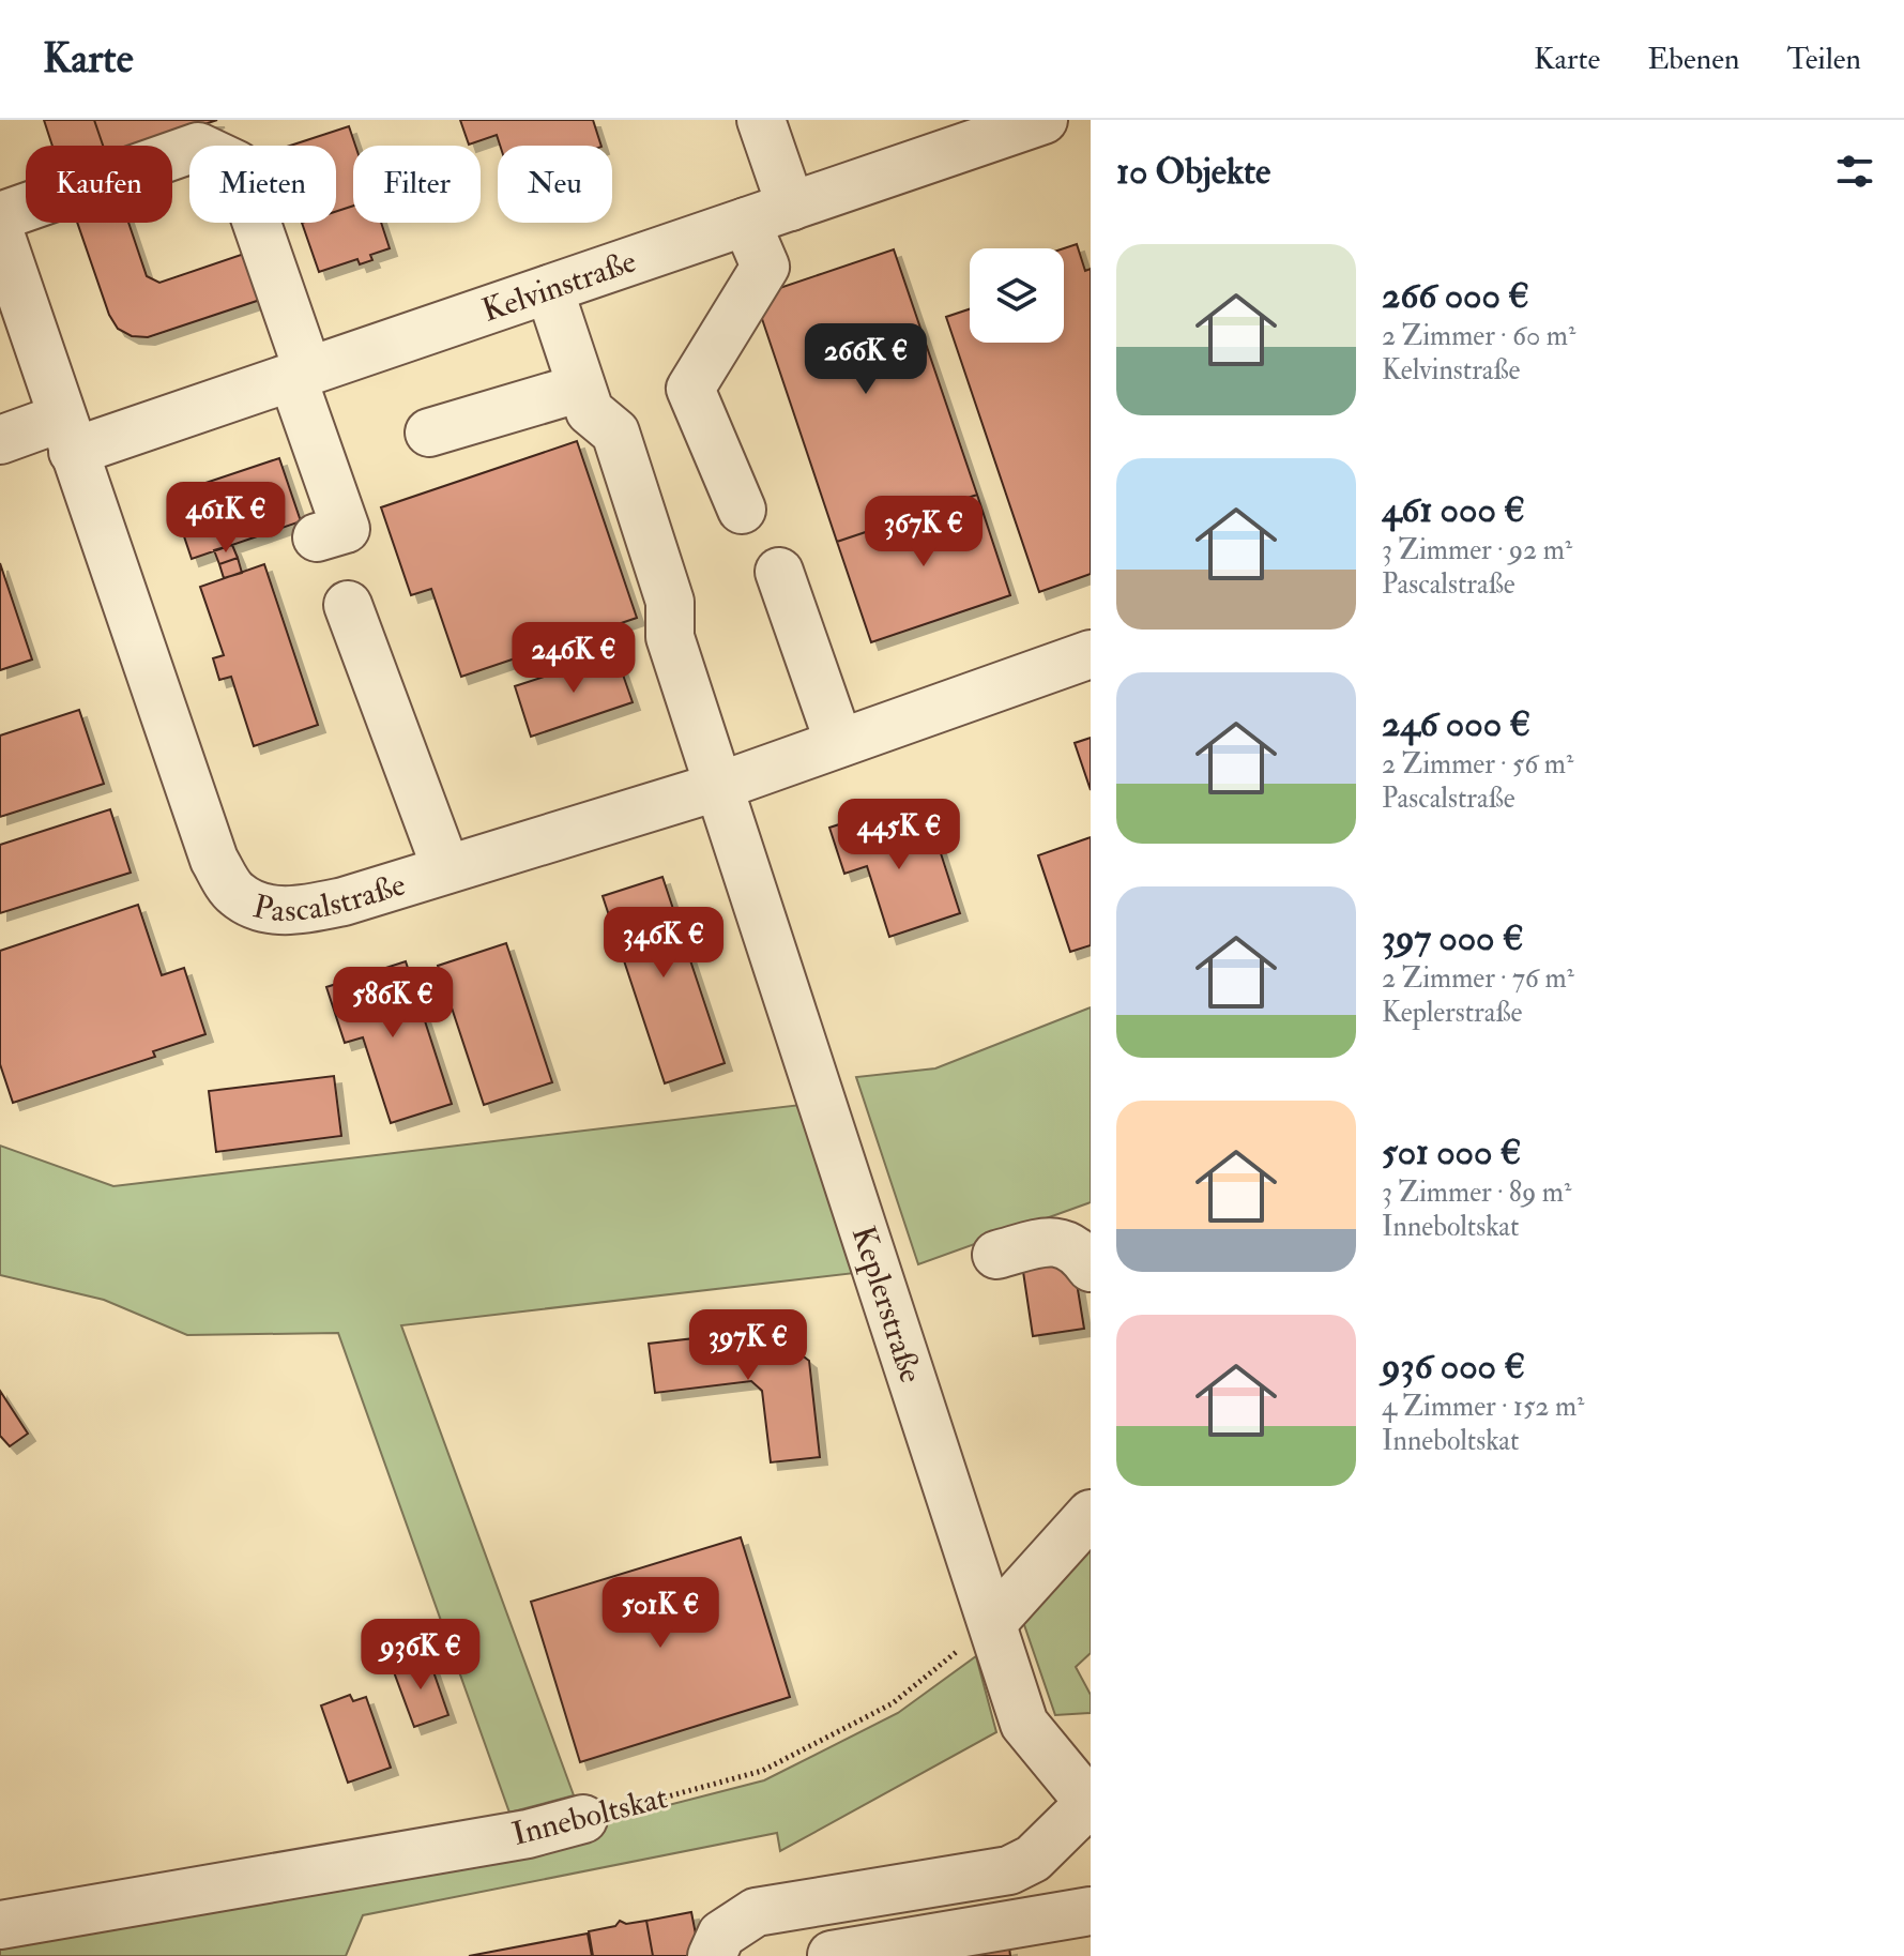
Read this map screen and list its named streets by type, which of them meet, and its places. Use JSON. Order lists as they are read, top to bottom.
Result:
{
  "streets": {
    "street": [
      "Kelvinstraße",
      "Pascalstraße",
      "Keplerstraße",
      "Inneboltskat"
    ]
  },
  "crossings": [
    ["Kelvinstraße", "Pascalstraße"],
    ["Kelvinstraße", "Keplerstraße"],
    ["Pascalstraße", "Keplerstraße"],
    ["Keplerstraße", "Inneboltskat"]
  ],
  "page": {
    "header": "Karte",
    "nav": ["Karte", "Ebenen", "Teilen"],
    "heading": "10 Objekte",
    "chip": [
      "Kaufen",
      "Mieten",
      "Filter",
      "Neu"
    ],
    "list": [
      {
        "name": "266 000 €",
        "note": "2 Zimmer · 60 m² · Kelvinstraße"
      },
      {
        "name": "461 000 €",
        "note": "3 Zimmer · 92 m² · Pascalstraße"
      },
      {
        "name": "246 000 €",
        "note": "2 Zimmer · 56 m² · Pascalstraße"
      },
      {
        "name": "397 000 €",
        "note": "2 Zimmer · 76 m² · Keplerstraße"
      },
      {
        "name": "501 000 €",
        "note": "3 Zimmer · 89 m² · Inneboltskat"
      },
      {
        "name": "936 000 €",
        "note": "4 Zimmer · 152 m² · Inneboltskat"
      }
    ],
    "price": [
      "266K €",
      "461K €",
      "367K €",
      "246K €",
      "445K €",
      "346K €",
      "586K €",
      "397K €",
      "501K €",
      "936K €"
    ]
  }
}
